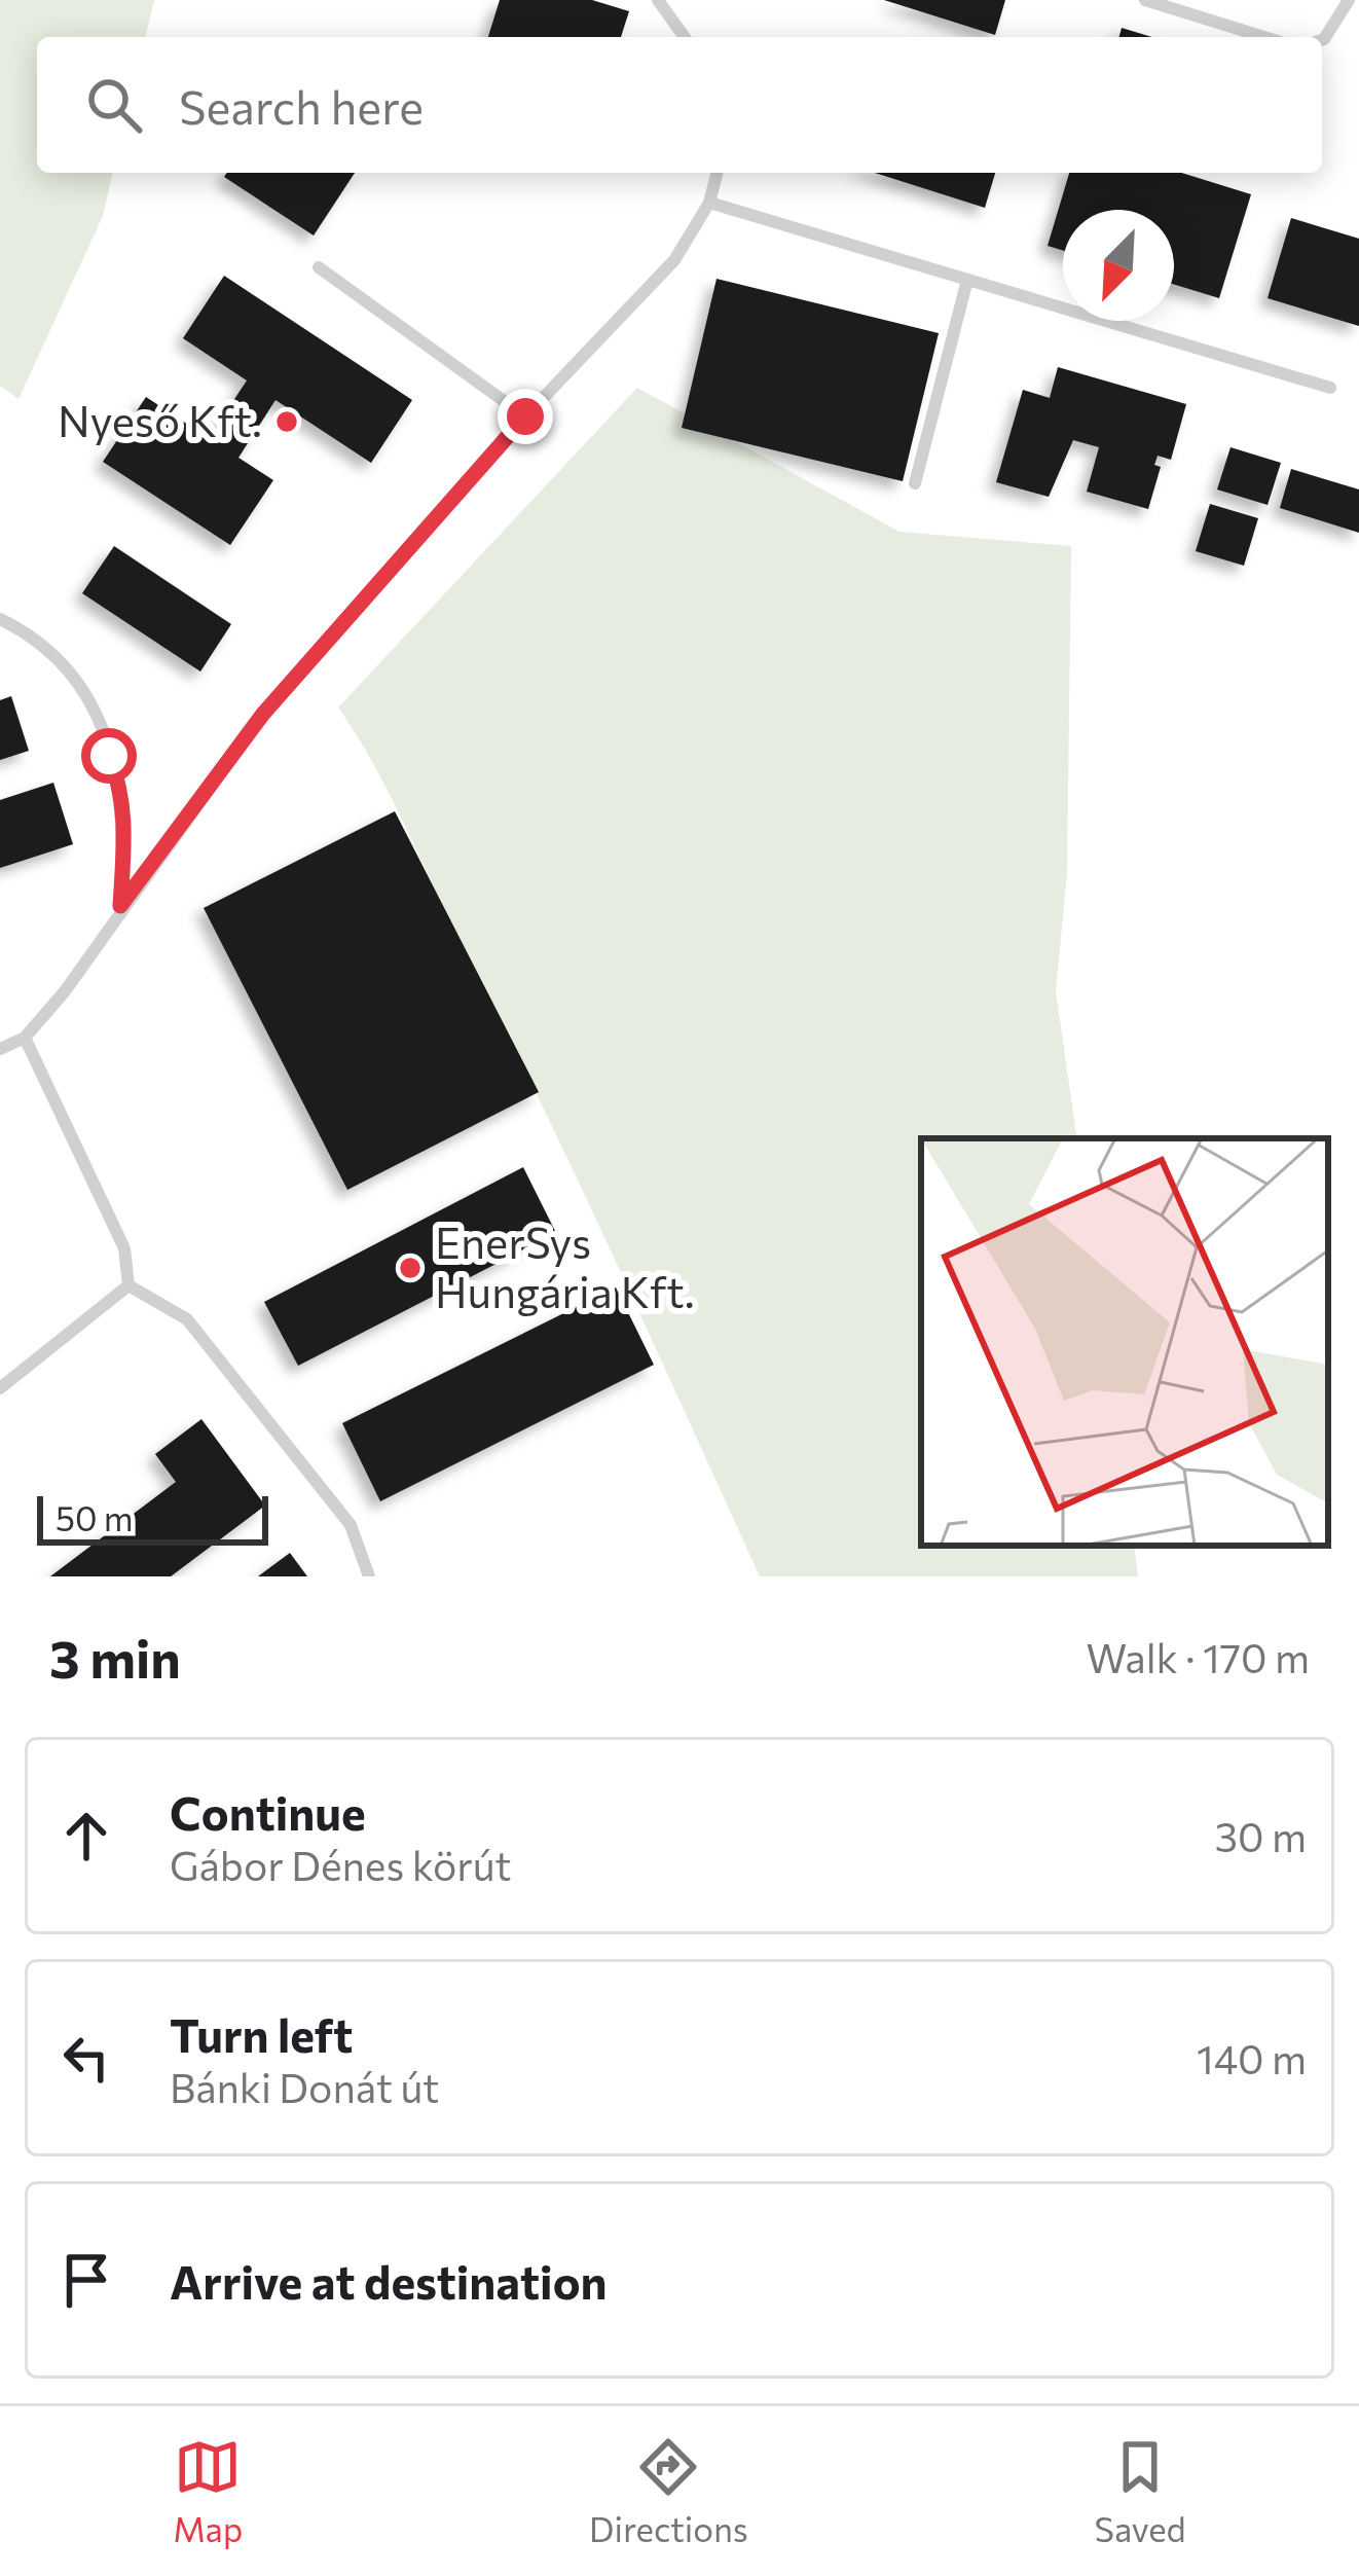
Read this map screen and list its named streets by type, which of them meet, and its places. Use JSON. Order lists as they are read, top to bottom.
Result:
{
  "places": ["Nyeső Kft.", "EnerSys Hungária Kft."],
  "scale_bar": "50 m",
  "north": "bottom left",
  "page": {
    "search": "Search here",
    "scale": "50 m",
    "heading": ["3 min", "Walk · 170 m"],
    "list": [
      ["Continue", "Gábor Dénes körút", "30 m"],
      ["Turn left", "Bánki Donát út", "140 m"],
      "Arrive at destination"
    ],
    "nav": ["Map", "Directions", "Saved"]
  }
}
